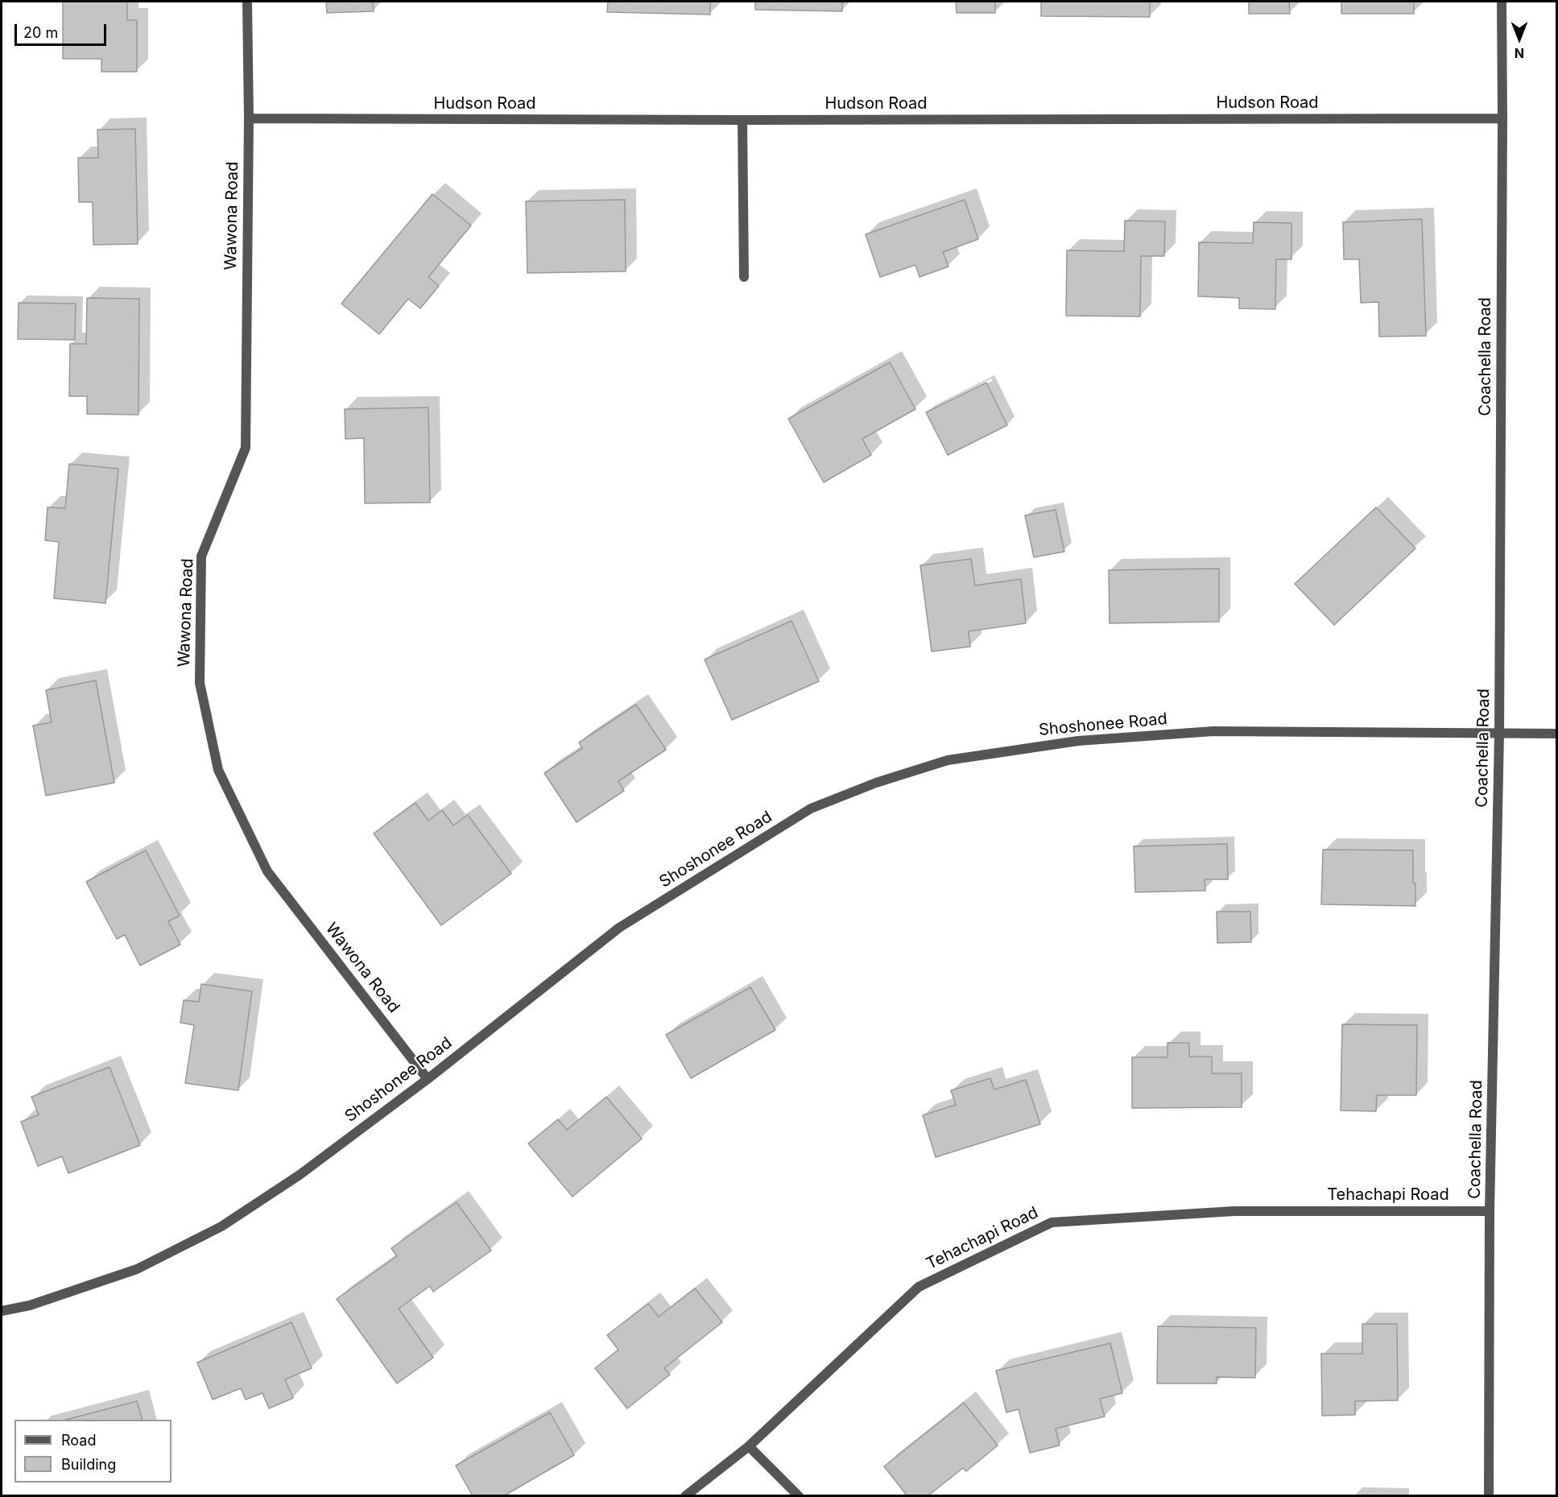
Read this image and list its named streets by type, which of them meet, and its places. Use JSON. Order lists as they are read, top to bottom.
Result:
{
  "streets": {
    "street": [
      "Hudson Road",
      "Wawona Road",
      "Coachella Road",
      "Shoshonee Road",
      "Tehachapi Road"
    ]
  },
  "crossings": [
    ["Hudson Road", "Wawona Road"],
    ["Hudson Road", "Coachella Road"],
    ["Wawona Road", "Shoshonee Road"],
    ["Coachella Road", "Shoshonee Road"],
    ["Coachella Road", "Tehachapi Road"]
  ],
  "legend": ["Road", "Building"],
  "scale_bar": "20 m",
  "north": "bottom"
}
